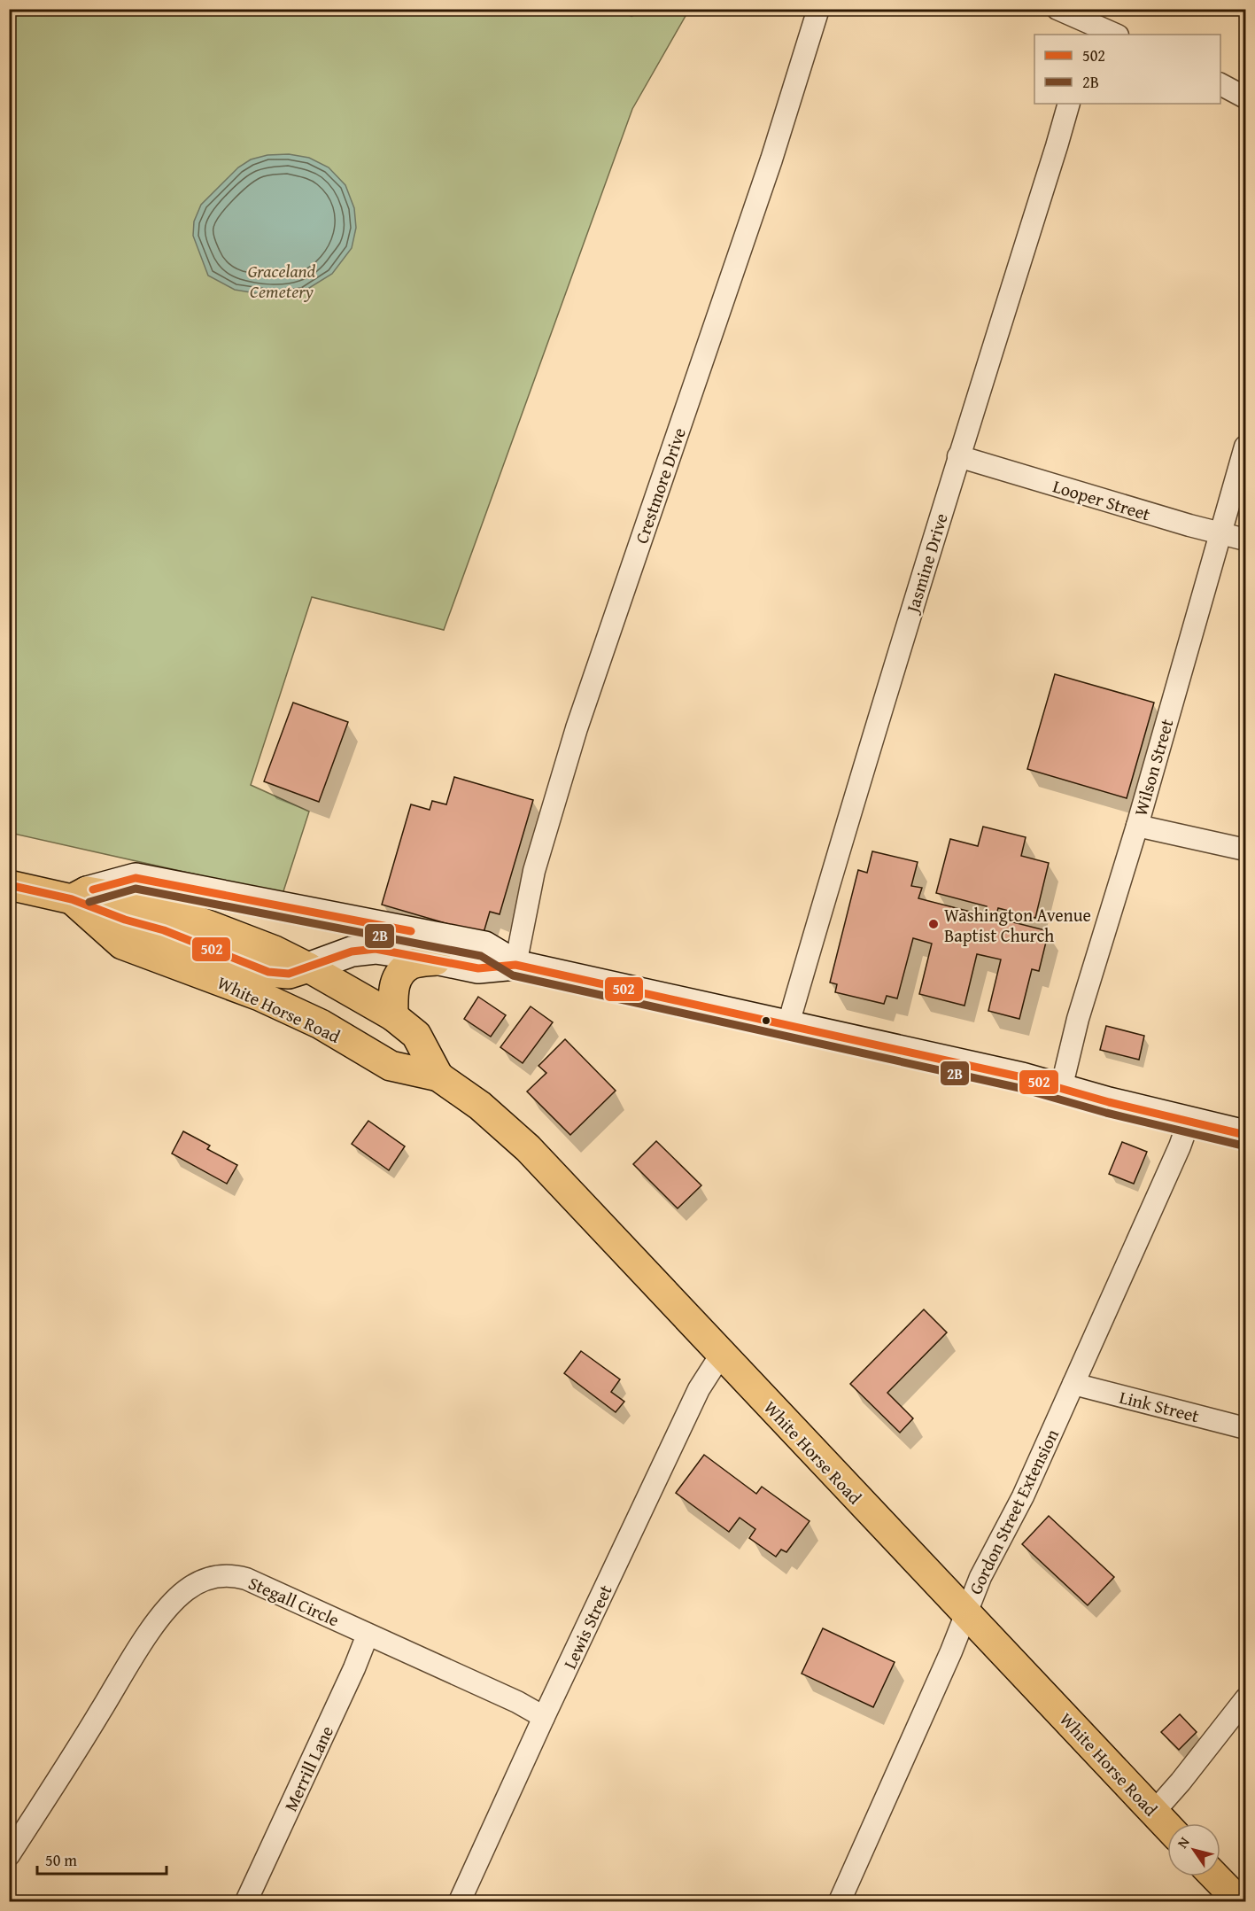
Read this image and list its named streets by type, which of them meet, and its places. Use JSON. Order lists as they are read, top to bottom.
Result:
{
  "streets": {
    "highway": ["White Horse Road"],
    "street": [
      "Crestmore Drive",
      "Looper Street",
      "Jasmine Drive",
      "Wilson Street",
      "Link Street",
      "Gordon Street Extension",
      "Stegall Circle",
      "Lewis Street",
      "Merrill Lane"
    ]
  },
  "crossings": [
    ["Looper Street", "Jasmine Drive"],
    ["Looper Street", "Wilson Street"],
    ["White Horse Road", "Gordon Street Extension"],
    ["White Horse Road", "Lewis Street"],
    ["Link Street", "Gordon Street Extension"],
    ["Stegall Circle", "Lewis Street"],
    ["Stegall Circle", "Merrill Lane"]
  ],
  "parks": ["Graceland Cemetery"],
  "places": ["Washington Avenue Baptist Church"],
  "lines": ["transit line 502", "transit line 2B"],
  "legend": ["502", "2B"],
  "scale_bar": "50 m",
  "north": "top left"
}
